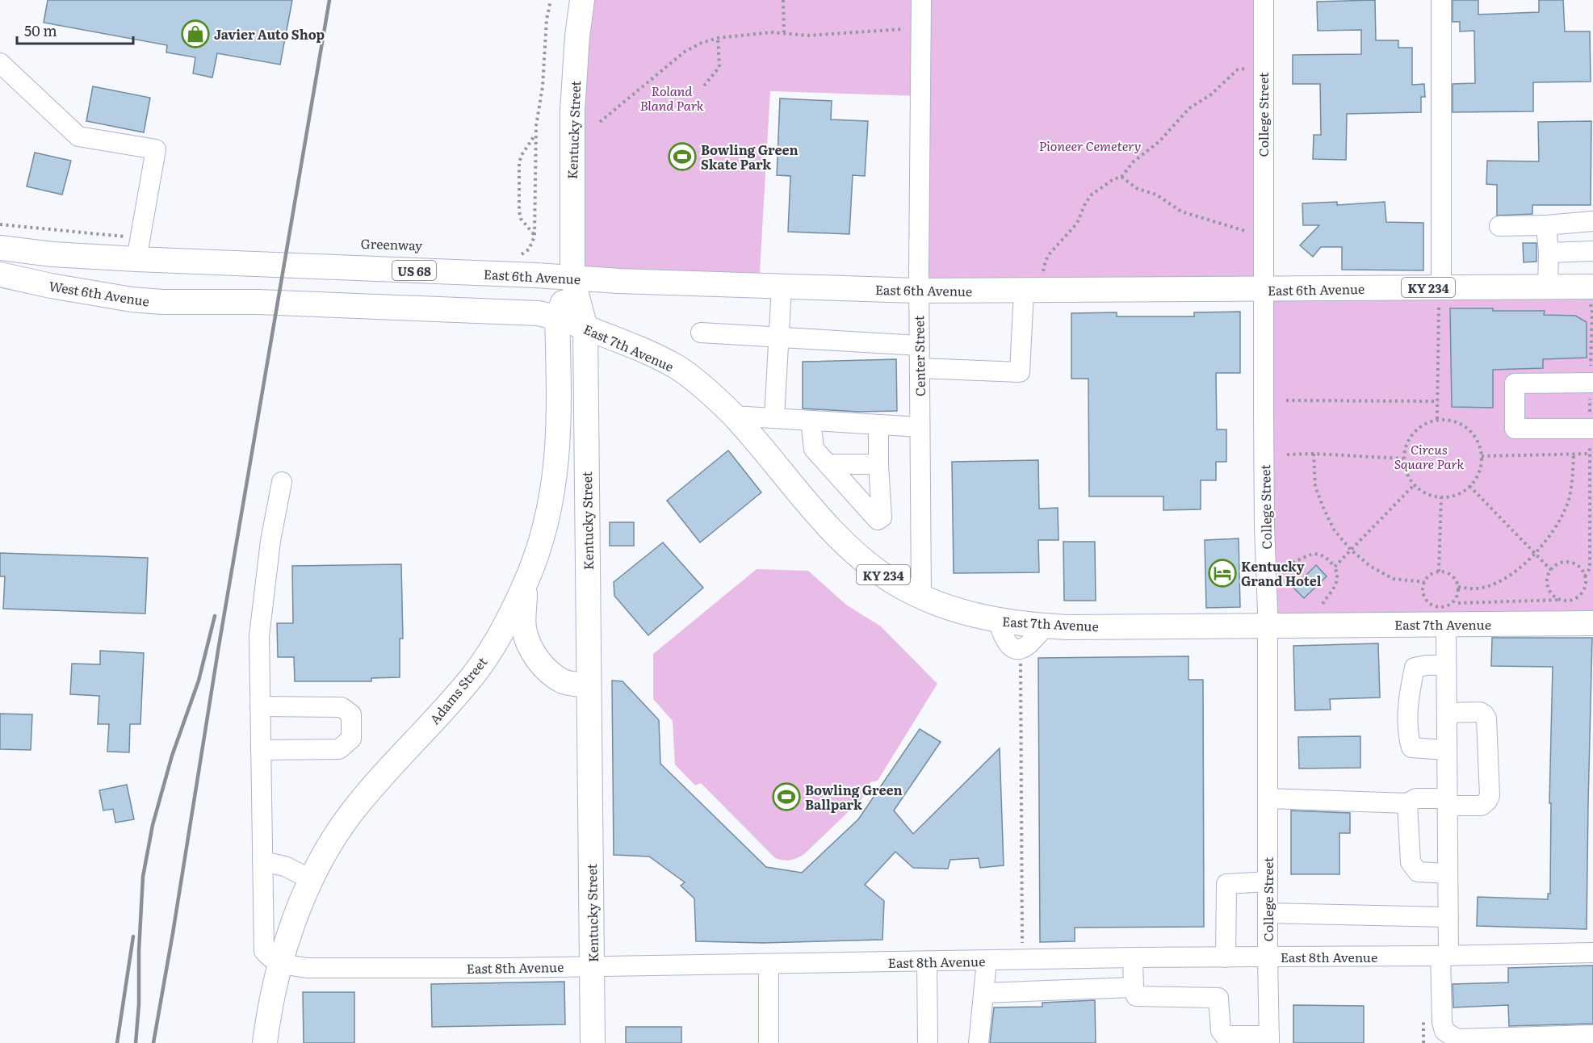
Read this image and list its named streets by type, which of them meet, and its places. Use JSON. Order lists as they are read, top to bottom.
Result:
{
  "streets": {
    "main road": [
      "Kentucky Street",
      "US 68",
      "East 6th Avenue",
      "KY 234",
      "West 6th Avenue",
      "East 7th Avenue",
      "Adams Street"
    ],
    "street": ["College Street", "Center Street", "East 8th Avenue"]
  },
  "crossings": [
    ["College Street", "East 6th Avenue"],
    ["College Street", "East 7th Avenue"],
    ["College Street", "East 8th Avenue"],
    ["Kentucky Street", "East 6th Avenue"],
    ["Kentucky Street", "East 7th Avenue"],
    ["Kentucky Street", "Adams Street"],
    ["Kentucky Street", "East 8th Avenue"],
    ["US 68", "East 6th Avenue"],
    ["East 6th Avenue", "Center Street"],
    ["East 6th Avenue", "Adams Street"],
    ["West 6th Avenue", "East 7th Avenue"],
    ["West 6th Avenue", "Adams Street"],
    ["East 7th Avenue", "Center Street"],
    ["East 7th Avenue", "Adams Street"],
    ["Adams Street", "East 8th Avenue"]
  ],
  "parks": ["Roland Bland Park", "Pioneer Cemetery", "Circus Square Park"],
  "places": {
    "shop": ["Javier Auto Shop"],
    "sports": ["Bowling Green Skate Park", "Bowling Green Ballpark"],
    "hotel": ["Kentucky Grand Hotel"]
  },
  "scale_bar": "50 m"
}
